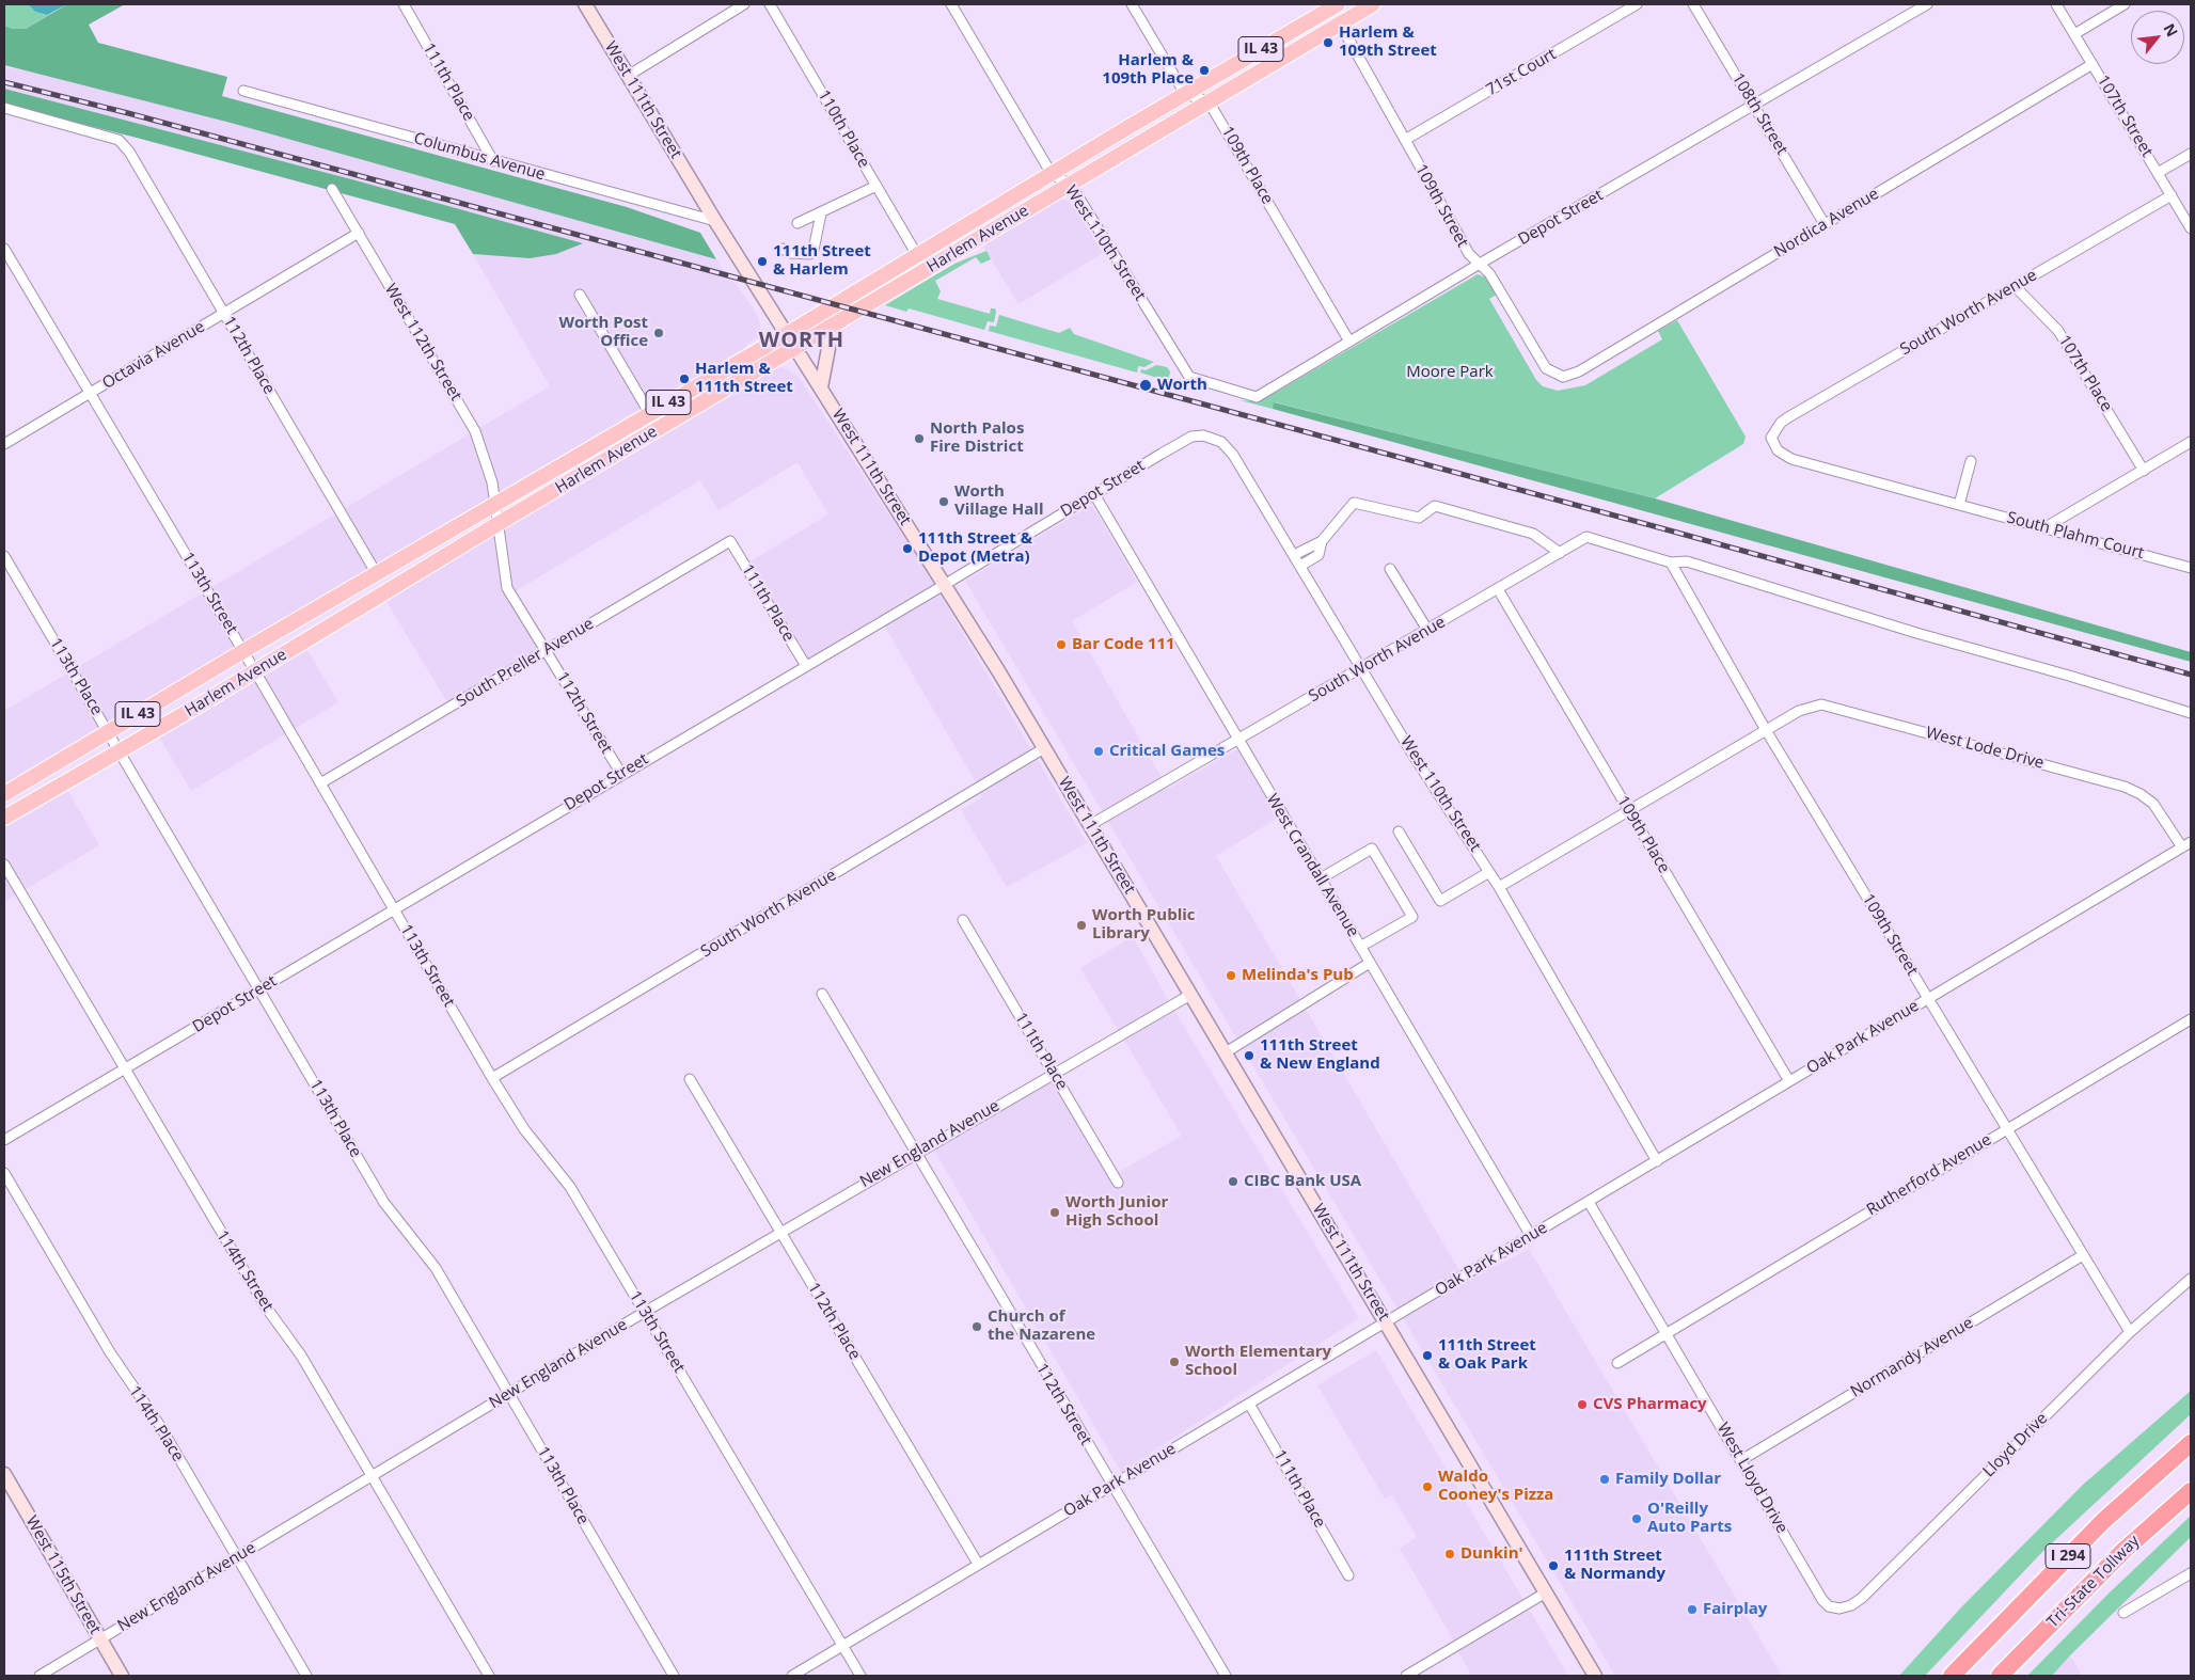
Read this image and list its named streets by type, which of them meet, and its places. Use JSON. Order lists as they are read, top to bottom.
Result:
{
  "streets": {
    "highway": ["I 294", "Tri-State Tollway"],
    "main road": [
      "IL 43",
      "West 111th Street",
      "Harlem Avenue",
      "West 115th Street"
    ],
    "street": [
      "71st Court",
      "111th Place",
      "108th Street",
      "107th Street",
      "110th Place",
      "Columbus Avenue",
      "109th Place",
      "109th Street",
      "Depot Street",
      "Nordica Avenue",
      "West 110th Street",
      "South Worth Avenue",
      "West 112th Street",
      "Octavia Avenue",
      "112th Place",
      "107th Place",
      "South Plahm Court",
      "113th Street",
      "South Preller Avenue",
      "113th Place",
      "112th Street",
      "West Lode Drive",
      "West Crandall Avenue",
      "Oak Park Avenue",
      "New England Avenue",
      "Rutherford Avenue",
      "114th Street",
      "Normandy Avenue",
      "114th Place",
      "Lloyd Drive",
      "West Lloyd Drive"
    ]
  },
  "crossings": [
    ["71st Court", "109th Street"],
    ["111th Place", "Columbus Avenue"],
    ["111th Place", "Depot Street"],
    ["111th Place", "South Preller Avenue"],
    ["111th Place", "Oak Park Avenue"],
    ["111th Place", "New England Avenue"],
    ["West 111th Street", "Columbus Avenue"],
    ["West 111th Street", "Depot Street"],
    ["West 111th Street", "Harlem Avenue"],
    ["West 111th Street", "South Worth Avenue"],
    ["West 111th Street", "Oak Park Avenue"],
    ["West 111th Street", "New England Avenue"],
    ["108th Street", "Depot Street"],
    ["108th Street", "Nordica Avenue"],
    ["107th Street", "Nordica Avenue"],
    ["107th Street", "South Worth Avenue"],
    ["110th Place", "Harlem Avenue"],
    ["109th Place", "Depot Street"],
    ["109th Place", "Harlem Avenue"],
    ["109th Place", "South Worth Avenue"],
    ["109th Place", "Oak Park Avenue"],
    ["109th Street", "Depot Street"],
    ["109th Street", "Nordica Avenue"],
    ["109th Street", "Harlem Avenue"],
    ["109th Street", "South Worth Avenue"],
    ["109th Street", "West Lode Drive"],
    ["109th Street", "Oak Park Avenue"],
    ["109th Street", "Rutherford Avenue"],
    ["109th Street", "Normandy Avenue"],
    ["109th Street", "Lloyd Drive"],
    ["Depot Street", "West 110th Street"],
    ["Depot Street", "113th Street"],
    ["Depot Street", "113th Place"],
    ["Depot Street", "112th Street"],
    ["Depot Street", "West Crandall Avenue"],
    ["Depot Street", "114th Street"],
    ["Harlem Avenue", "West 110th Street"],
    ["Harlem Avenue", "West 112th Street"],
    ["Harlem Avenue", "112th Place"],
    ["Harlem Avenue", "113th Street"],
    ["Harlem Avenue", "113th Place"],
    ["Harlem Avenue", "112th Street"],
    ["West 110th Street", "South Worth Avenue"],
    ["West 110th Street", "Oak Park Avenue"],
    ["South Worth Avenue", "107th Place"],
    ["South Worth Avenue", "South Plahm Court"],
    ["South Worth Avenue", "113th Street"],
    ["South Worth Avenue", "West Crandall Avenue"],
    ["West 112th Street", "Octavia Avenue"],
    ["West 112th Street", "112th Street"],
    ["Octavia Avenue", "112th Place"],
    ["Octavia Avenue", "113th Street"],
    ["112th Place", "Oak Park Avenue"],
    ["112th Place", "New England Avenue"],
    ["113th Street", "South Preller Avenue"],
    ["113th Street", "Oak Park Avenue"],
    ["113th Street", "New England Avenue"],
    ["South Preller Avenue", "112th Street"],
    ["113th Place", "New England Avenue"],
    ["112th Street", "Oak Park Avenue"],
    ["112th Street", "New England Avenue"],
    ["West Lode Drive", "Oak Park Avenue"],
    ["West Crandall Avenue", "Oak Park Avenue"],
    ["Oak Park Avenue", "West Lloyd Drive"],
    ["New England Avenue", "114th Street"],
    ["New England Avenue", "114th Place"],
    ["New England Avenue", "West 115th Street"],
    ["Rutherford Avenue", "West Lloyd Drive"],
    ["Normandy Avenue", "West Lloyd Drive"],
    ["Lloyd Drive", "West Lloyd Drive"]
  ],
  "districts": ["WORTH"],
  "parks": ["Moore Park"],
  "places": [
    "Harlem & 109th Street",
    "Harlem & 109th Place",
    "111th Street & Harlem",
    "Worth Post Office",
    "Harlem & 111th Street",
    "Worth",
    "North Palos Fire District",
    "Worth Village Hall",
    "111th Street & Depot (Metra)",
    "Bar Code 111",
    "Critical Games",
    "Worth Public Library",
    "Melinda's Pub",
    "111th Street & New England",
    "CIBC Bank USA",
    "Worth Junior High School",
    "Church of the Nazarene",
    "111th Street & Oak Park",
    "Worth Elementary School",
    "CVS Pharmacy",
    "Family Dollar",
    "Waldo Cooney's Pizza",
    "O'Reilly Auto Parts",
    "Dunkin'",
    "111th Street & Normandy",
    "Fairplay"
  ],
  "north": "top right"
}
